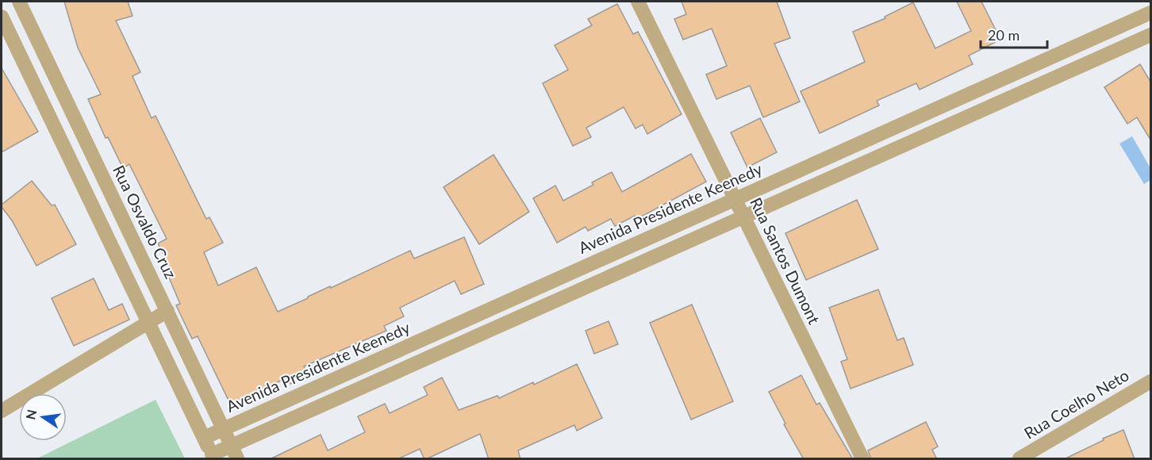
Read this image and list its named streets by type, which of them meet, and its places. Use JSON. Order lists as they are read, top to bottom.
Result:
{
  "streets": {
    "street": [
      "Avenida Presidente Keenedy",
      "Rua Osvaldo Cruz",
      "Rua Santos Dumont",
      "Rua Coelho Neto"
    ]
  },
  "crossings": [
    ["Avenida Presidente Keenedy", "Rua Osvaldo Cruz"],
    ["Avenida Presidente Keenedy", "Rua Santos Dumont"]
  ],
  "scale_bar": "20 m",
  "north": "left"
}
